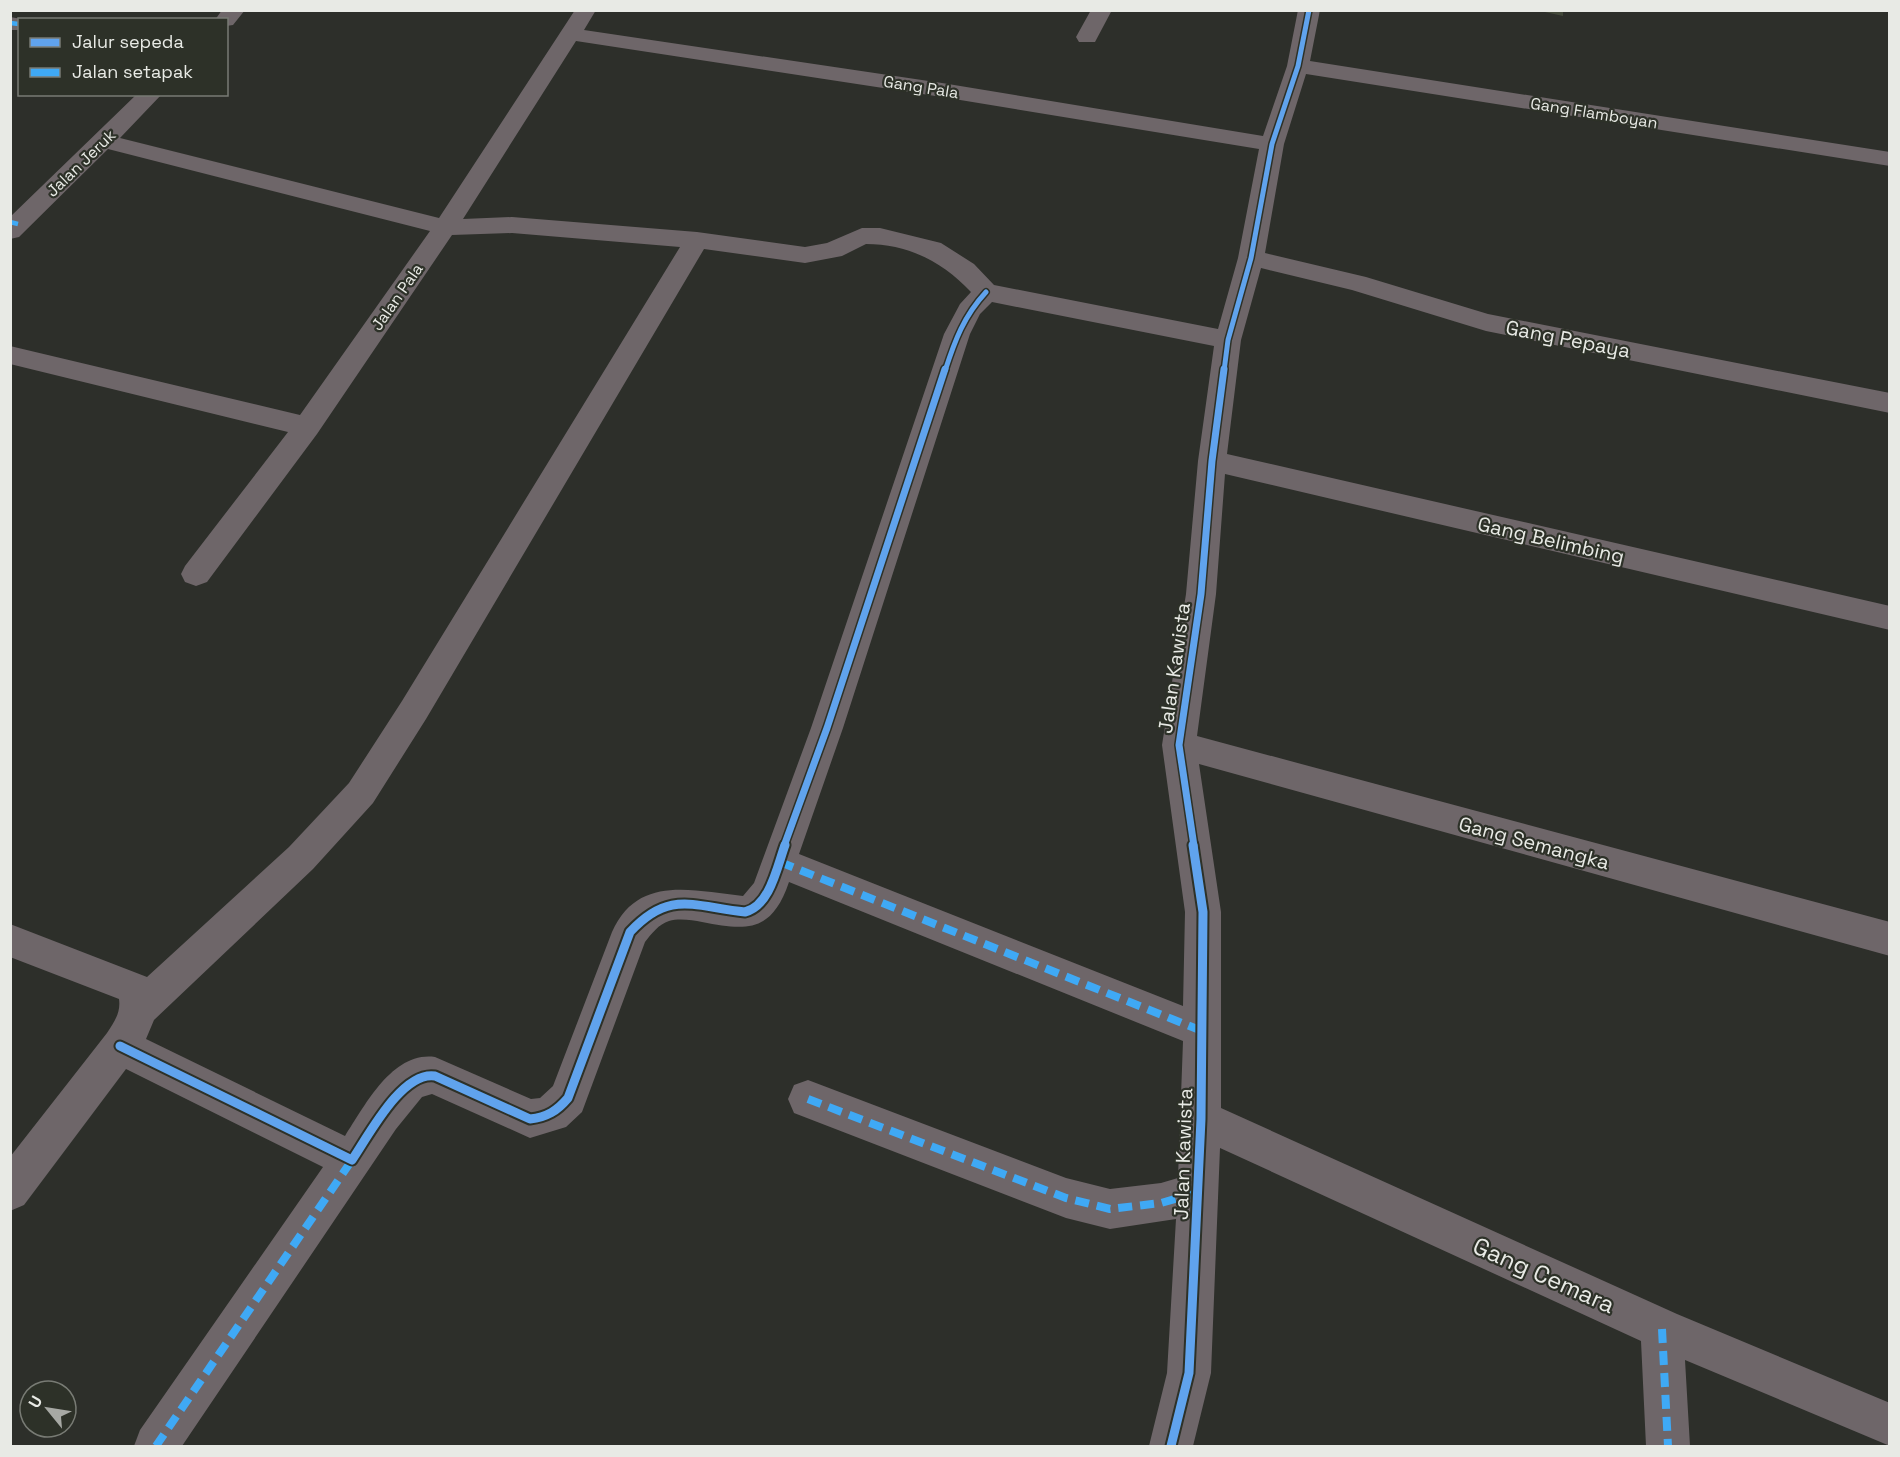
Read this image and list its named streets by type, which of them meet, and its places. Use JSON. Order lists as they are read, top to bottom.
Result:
{
  "streets": {
    "street": [
      "Gang Pala",
      "Gang Flamboyan",
      "Jalan Jeruk",
      "Jalan Pala",
      "Gang Pepaya",
      "Gang Belimbing",
      "Jalan Kawista",
      "Gang Semangka",
      "Gang Cemara"
    ]
  },
  "crossings": [
    ["Gang Pala", "Jalan Pala"],
    ["Gang Pala", "Jalan Kawista"],
    ["Gang Flamboyan", "Jalan Kawista"],
    ["Gang Pepaya", "Jalan Kawista"],
    ["Gang Belimbing", "Jalan Kawista"],
    ["Jalan Kawista", "Gang Semangka"],
    ["Jalan Kawista", "Gang Cemara"]
  ],
  "legend": ["Jalur sepeda", "Jalan setapak"],
  "north": "top left"
}
